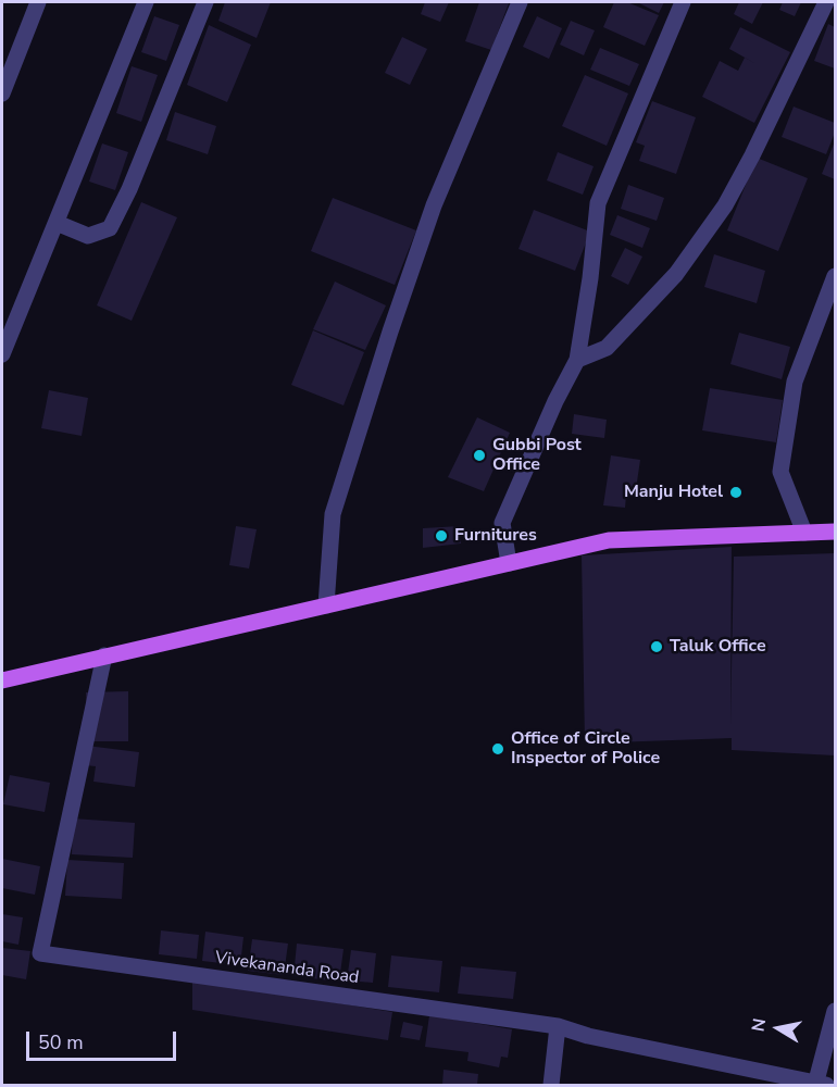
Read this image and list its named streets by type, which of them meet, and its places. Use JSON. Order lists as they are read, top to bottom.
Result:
{
  "streets": {
    "street": ["Vivekananda Road"]
  },
  "places": [
    "Gubbi Post Office",
    "Manju Hotel",
    "Furnitures",
    "Taluk Office",
    "Office of Circle Inspector of Police"
  ],
  "scale_bar": "50 m",
  "north": "left"
}
